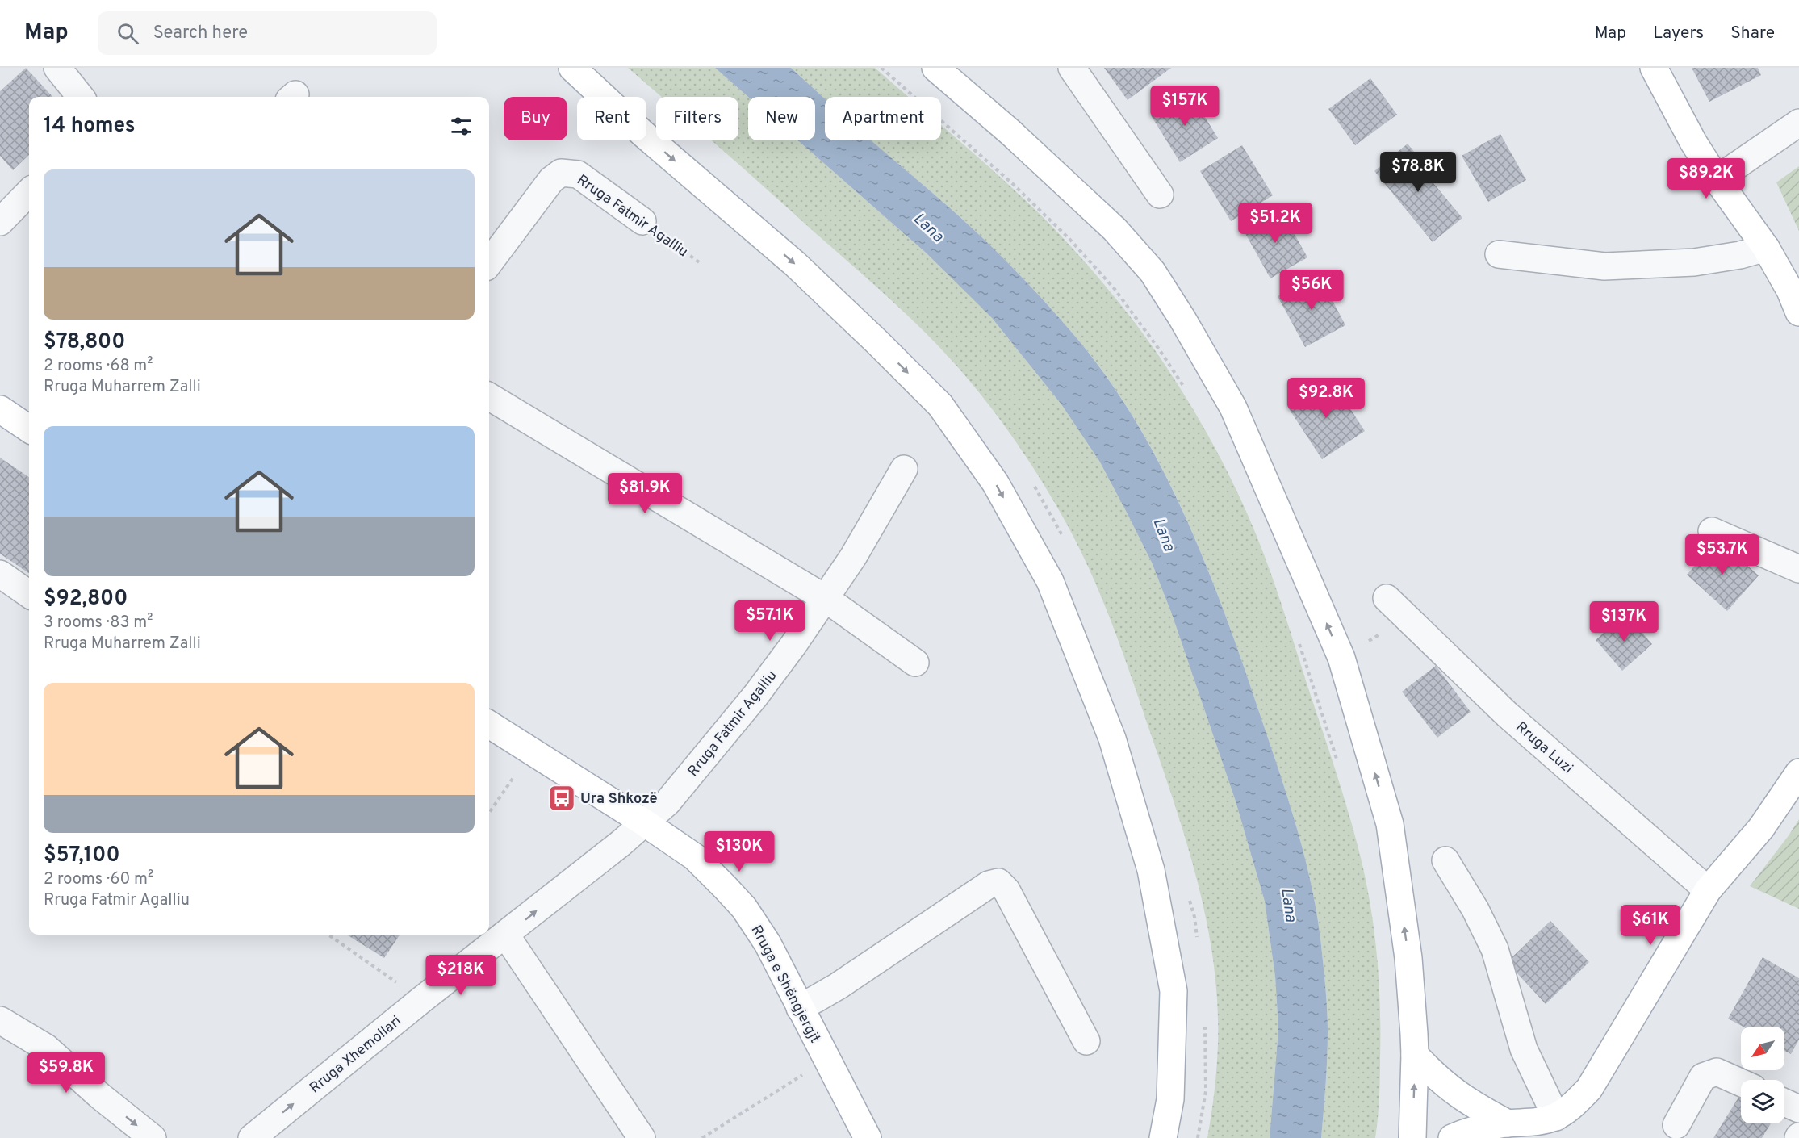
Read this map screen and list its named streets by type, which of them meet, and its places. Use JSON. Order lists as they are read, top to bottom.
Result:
{
  "streets": {
    "main road": ["Rruga e Shëngjergjt"],
    "street": ["Rruga Fatmir Agalliu", "Rruga Luzi", "Rruga Xhemollari"]
  },
  "crossings": [
    ["Rruga Fatmir Agalliu", "Rruga e Shëngjergjt"],
    ["Rruga Fatmir Agalliu", "Rruga Xhemollari"],
    ["Rruga e Shëngjergjt", "Rruga Xhemollari"]
  ],
  "one_way": ["Rruga Xhemollari"],
  "water": ["Lana"],
  "places": {
    "bus stop": ["Ura Shkozë"]
  },
  "north": "bottom left",
  "page": {
    "header": "Map",
    "search": "Search here",
    "nav": ["Map", "Layers", "Share"],
    "price": [
      "$157K",
      "$78.8K",
      "$89.2K",
      "$51.2K",
      "$56K",
      "$92.8K",
      "$81.9K",
      "$53.7K",
      "$57.1K",
      "$137K",
      "$130K",
      "$61K",
      "$218K",
      "$59.8K"
    ],
    "chip": [
      "Buy",
      "Rent",
      "Filters",
      "New",
      "Apartment"
    ],
    "heading": "14 homes",
    "list": [
      {
        "name": "$78,800",
        "note": "2 rooms · 68 m² · Rruga Muharrem Zalli"
      },
      {
        "name": "$92,800",
        "note": "3 rooms · 83 m² · Rruga Muharrem Zalli"
      },
      {
        "name": "$57,100",
        "note": "2 rooms · 60 m² · Rruga Fatmir Agalliu"
      }
    ]
  }
}
